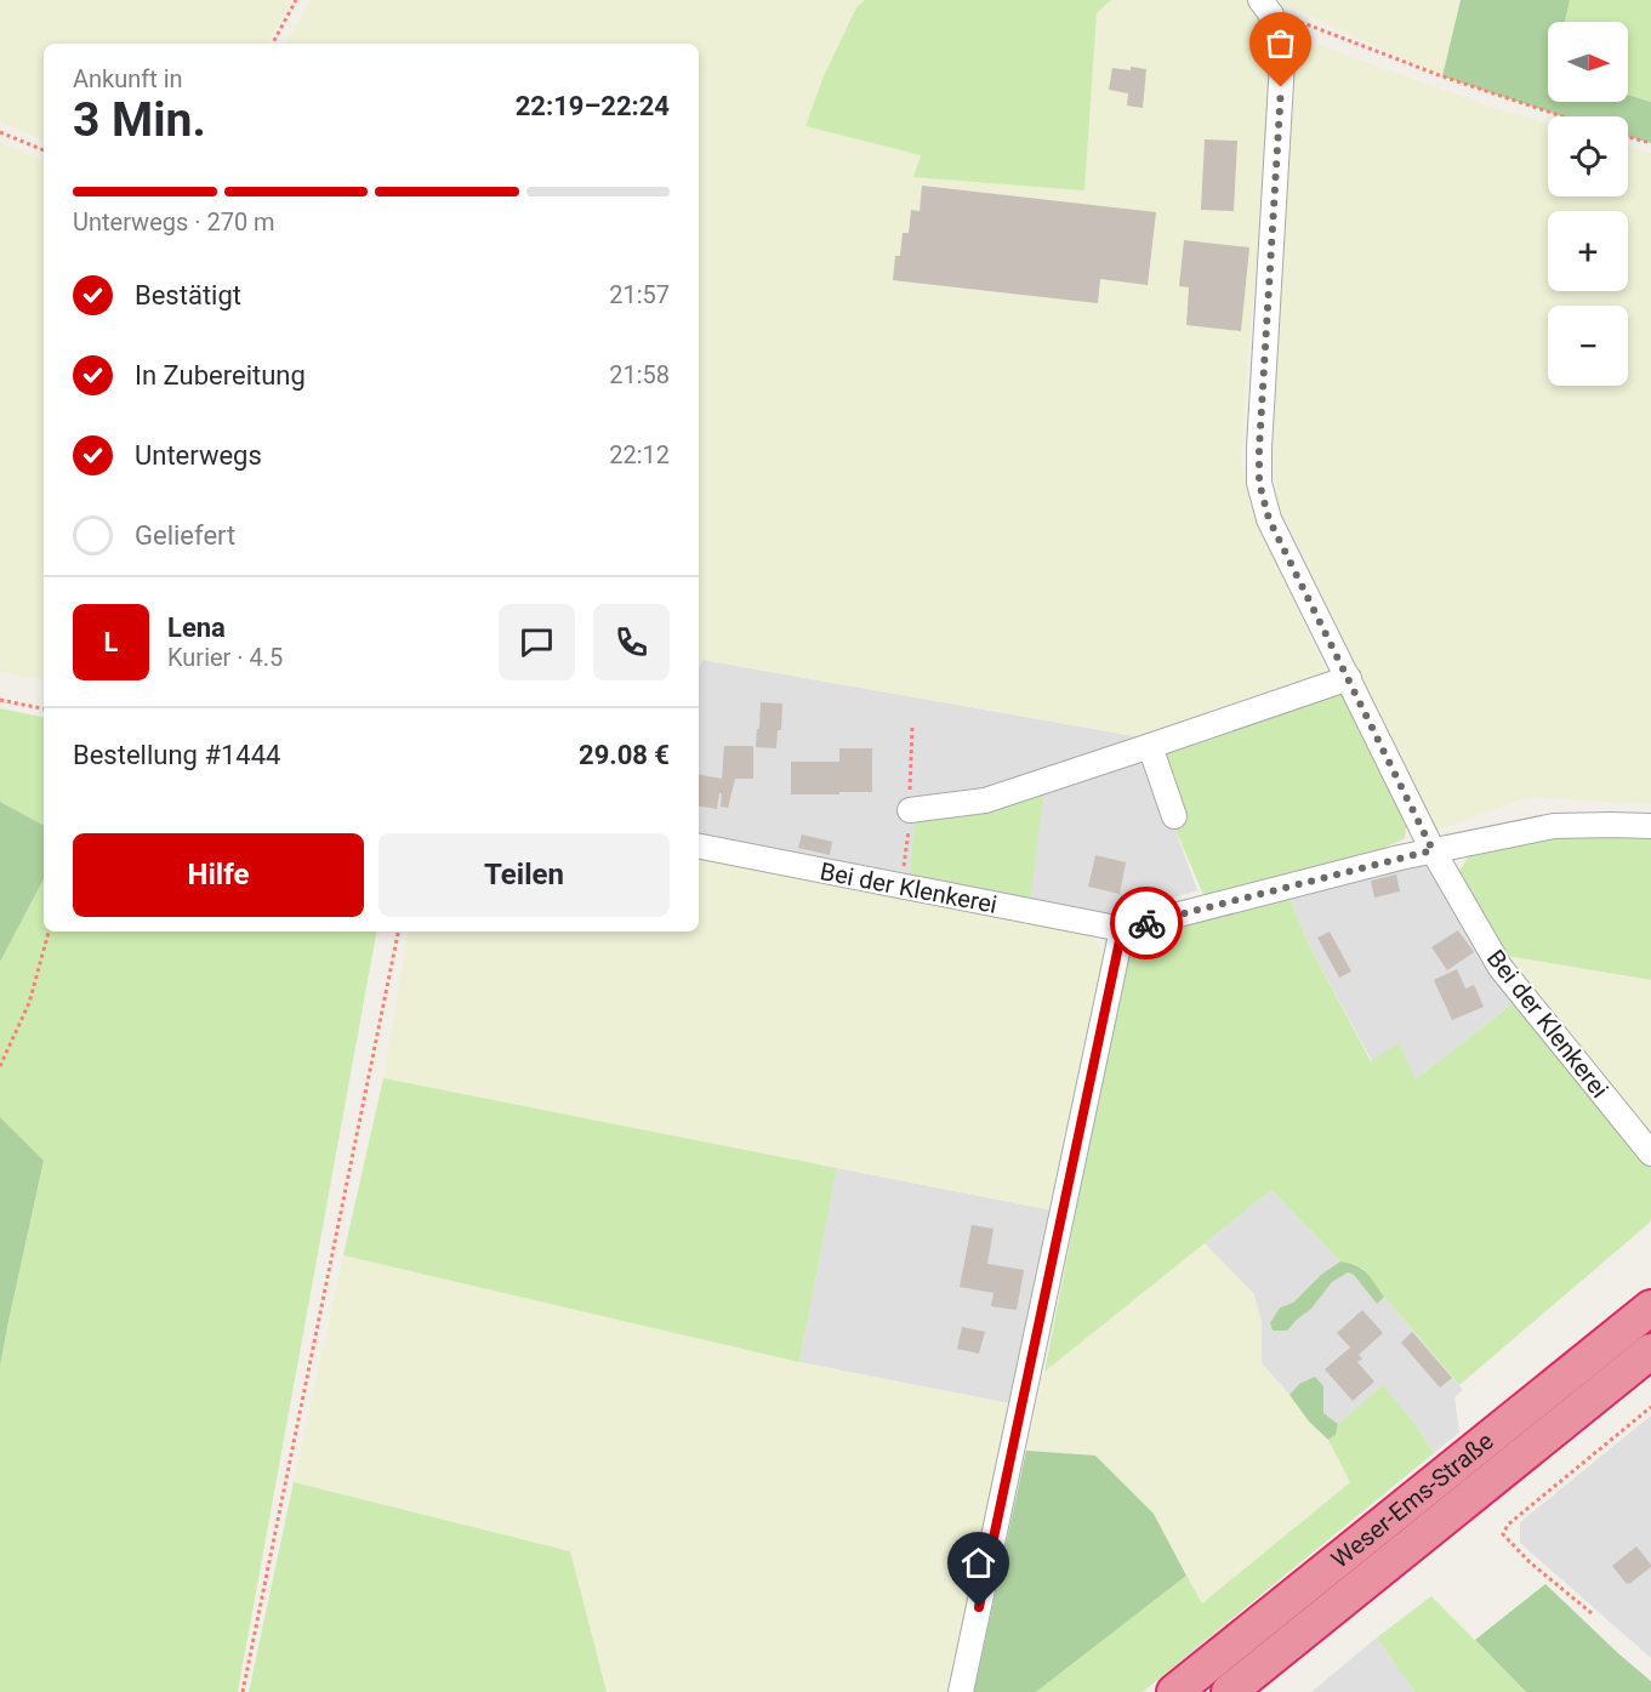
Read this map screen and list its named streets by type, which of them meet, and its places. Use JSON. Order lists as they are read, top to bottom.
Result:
{
  "streets": {
    "highway": ["Weser-Ems-Straße"],
    "street": ["Bei der Klenkerei"]
  },
  "north": "right",
  "page": {
    "map_buttons": ["+", "−"],
    "heading": ["3 Min.", "Ankunft in", "22:19–22:24"],
    "panel": [
      "Lena",
      "Kurier · 4.5",
      "Bestellung #1444",
      "29.08 €"
    ],
    "bar": "Unterwegs · 270 m",
    "list": [
      ["Bestätigt", "21:57"],
      ["In Zubereitung", "21:58"],
      ["Unterwegs", "22:12"],
      "Geliefert"
    ],
    "round": "L",
    "buttons": ["Hilfe", "Teilen"]
  }
}
